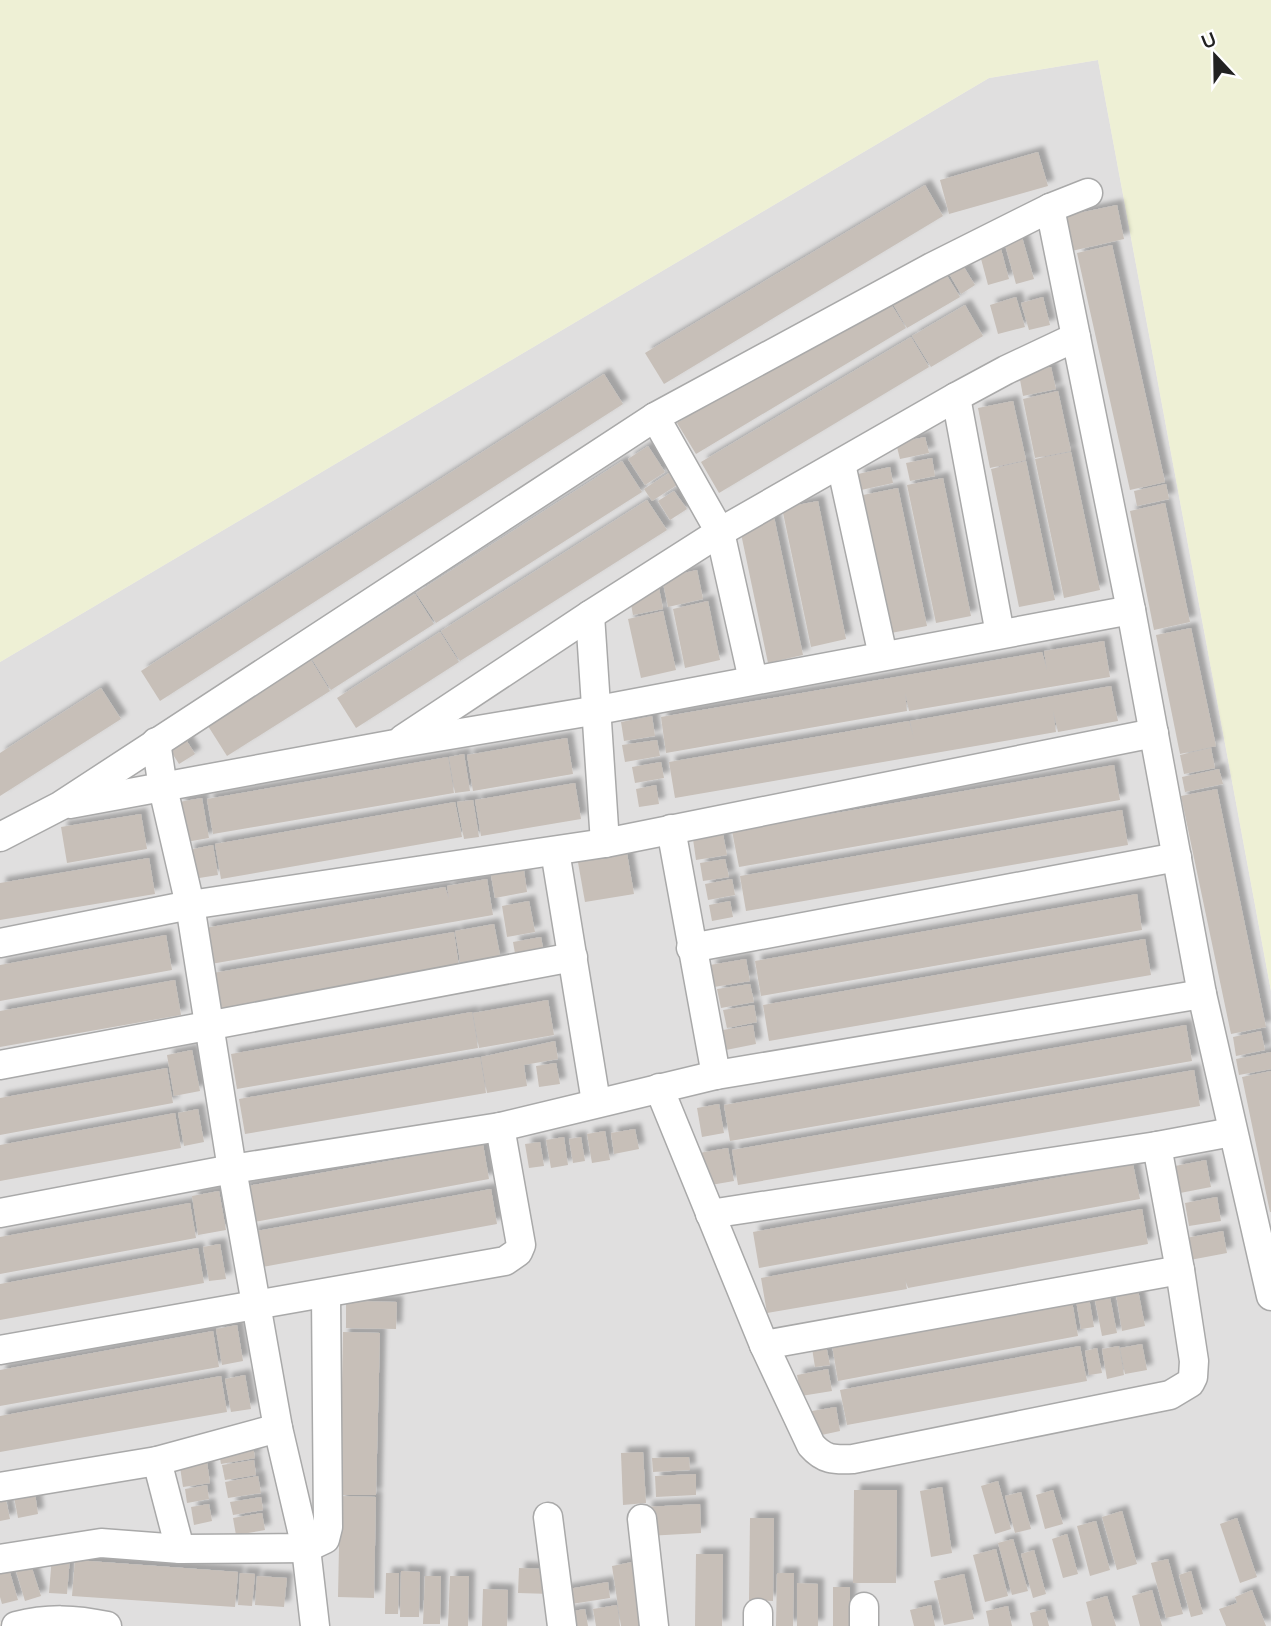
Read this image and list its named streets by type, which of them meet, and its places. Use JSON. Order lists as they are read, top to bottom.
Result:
{
  "north": "top"
}
